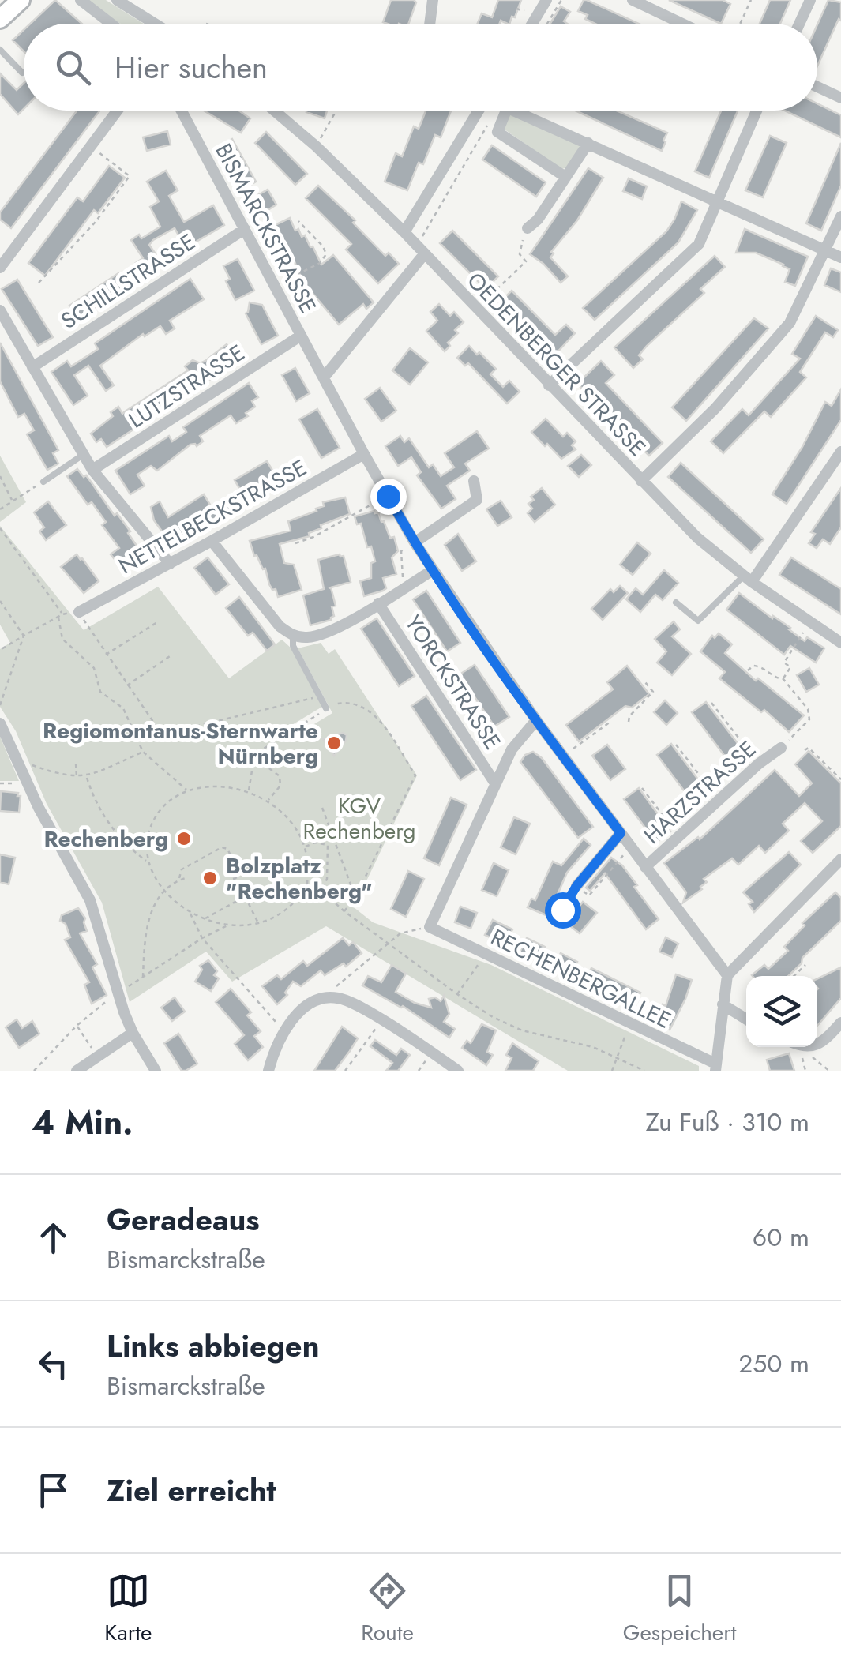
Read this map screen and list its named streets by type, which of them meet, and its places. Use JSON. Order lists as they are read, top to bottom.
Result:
{
  "streets": {
    "street": [
      "BISMARCKSTRASSE",
      "SCHILLSTRASSE",
      "OEDENBERGER STRASSE",
      "LUTZSTRASSE",
      "NETTELBECKSTRASSE",
      "YORCKSTRASSE",
      "HARZSTRASSE",
      "RECHENBERGALLEE"
    ]
  },
  "crossings": [
    ["BISMARCKSTRASSE", "SCHILLSTRASSE"],
    ["BISMARCKSTRASSE", "LUTZSTRASSE"],
    ["BISMARCKSTRASSE", "NETTELBECKSTRASSE"],
    ["BISMARCKSTRASSE", "HARZSTRASSE"]
  ],
  "parks": ["KGV Rechenberg"],
  "places": ["Regiomontanus-Sternwarte Nürnberg", "Rechenberg", "Bolzplatz \"Rechenberg\""],
  "page": {
    "search": "Hier suchen",
    "heading": ["4 Min.", "Zu Fuß · 310 m"],
    "list": [
      ["Geradeaus", "Bismarckstraße", "60 m"],
      ["Links abbiegen", "Bismarckstraße", "250 m"],
      "Ziel erreicht"
    ],
    "nav": ["Karte", "Route", "Gespeichert"]
  }
}
